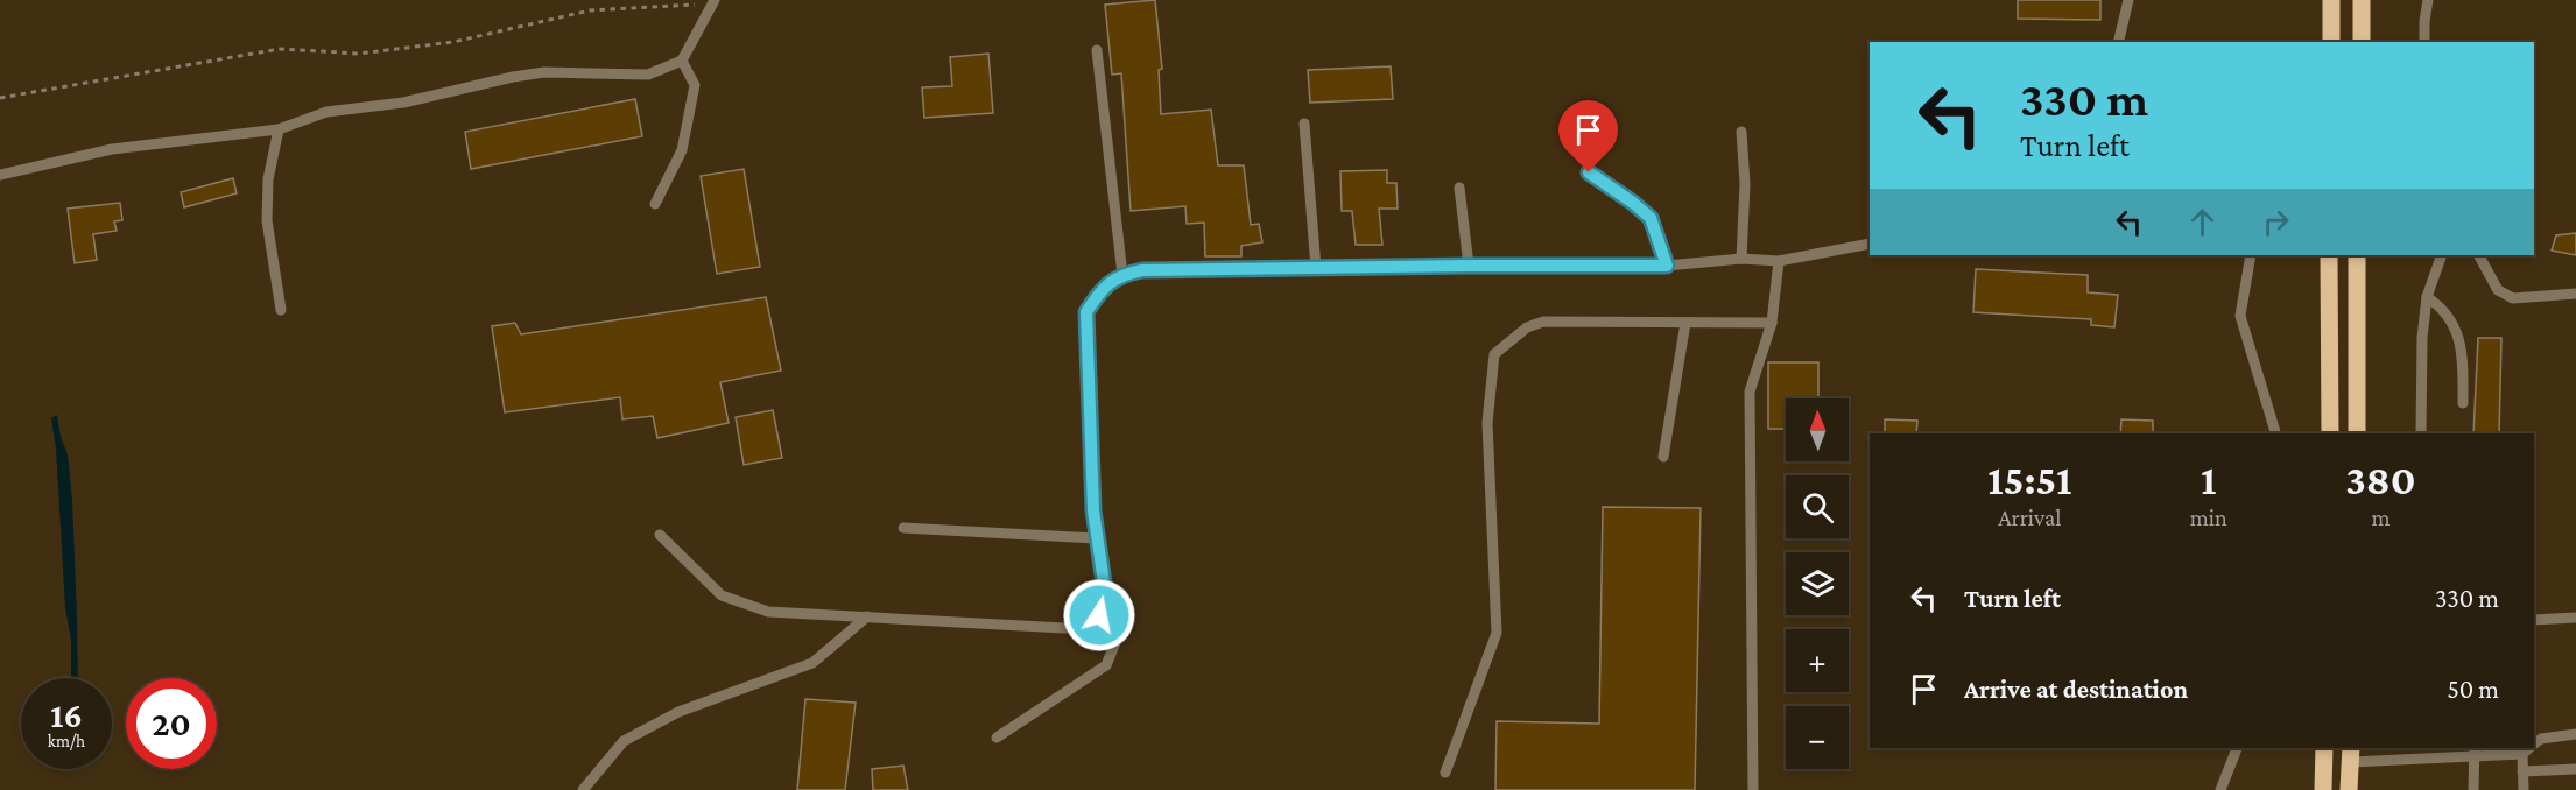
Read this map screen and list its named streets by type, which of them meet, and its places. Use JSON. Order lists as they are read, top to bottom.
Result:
{
  "north": "top",
  "page": {
    "turn": ["330 m", "Turn left"],
    "map_buttons": ["+", "−"],
    "eta": [
      "15:51",
      "Arrival",
      "1",
      "min",
      "380",
      "m"
    ],
    "list": [
      {
        "name": "Turn left",
        "value": "330 m"
      },
      {
        "name": "Arrive at destination",
        "value": "50 m"
      }
    ],
    "speed": "16 km/h",
    "limit": "20"
  }
}
